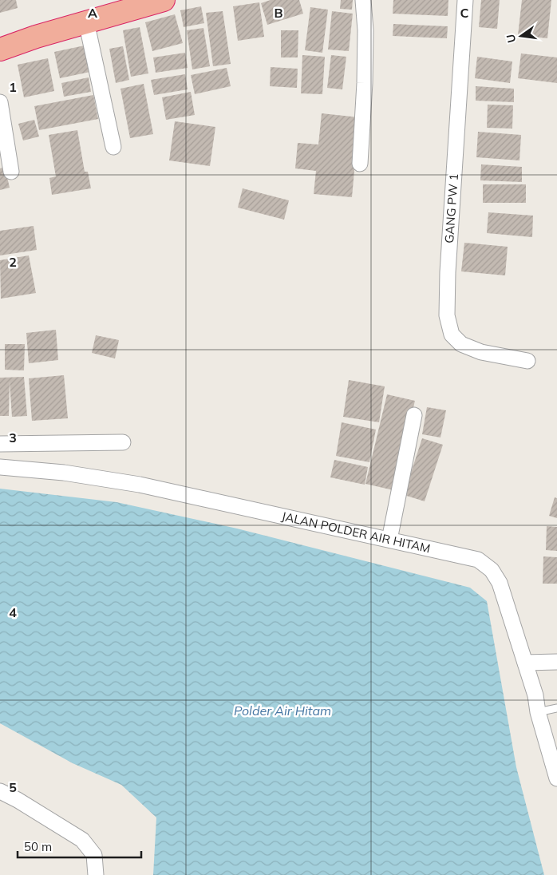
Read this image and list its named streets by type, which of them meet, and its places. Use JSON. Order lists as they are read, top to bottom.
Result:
{
  "streets": {
    "street": ["GANG PW 1", "JALAN POLDER AIR HITAM"]
  },
  "water": ["Polder Air Hitam"],
  "scale_bar": "50 m",
  "north": "left",
  "grid": {
    "columns": ["A", "B", "C"],
    "rows": [
      "1",
      "2",
      "3",
      "4",
      "5"
    ]
  }
}
